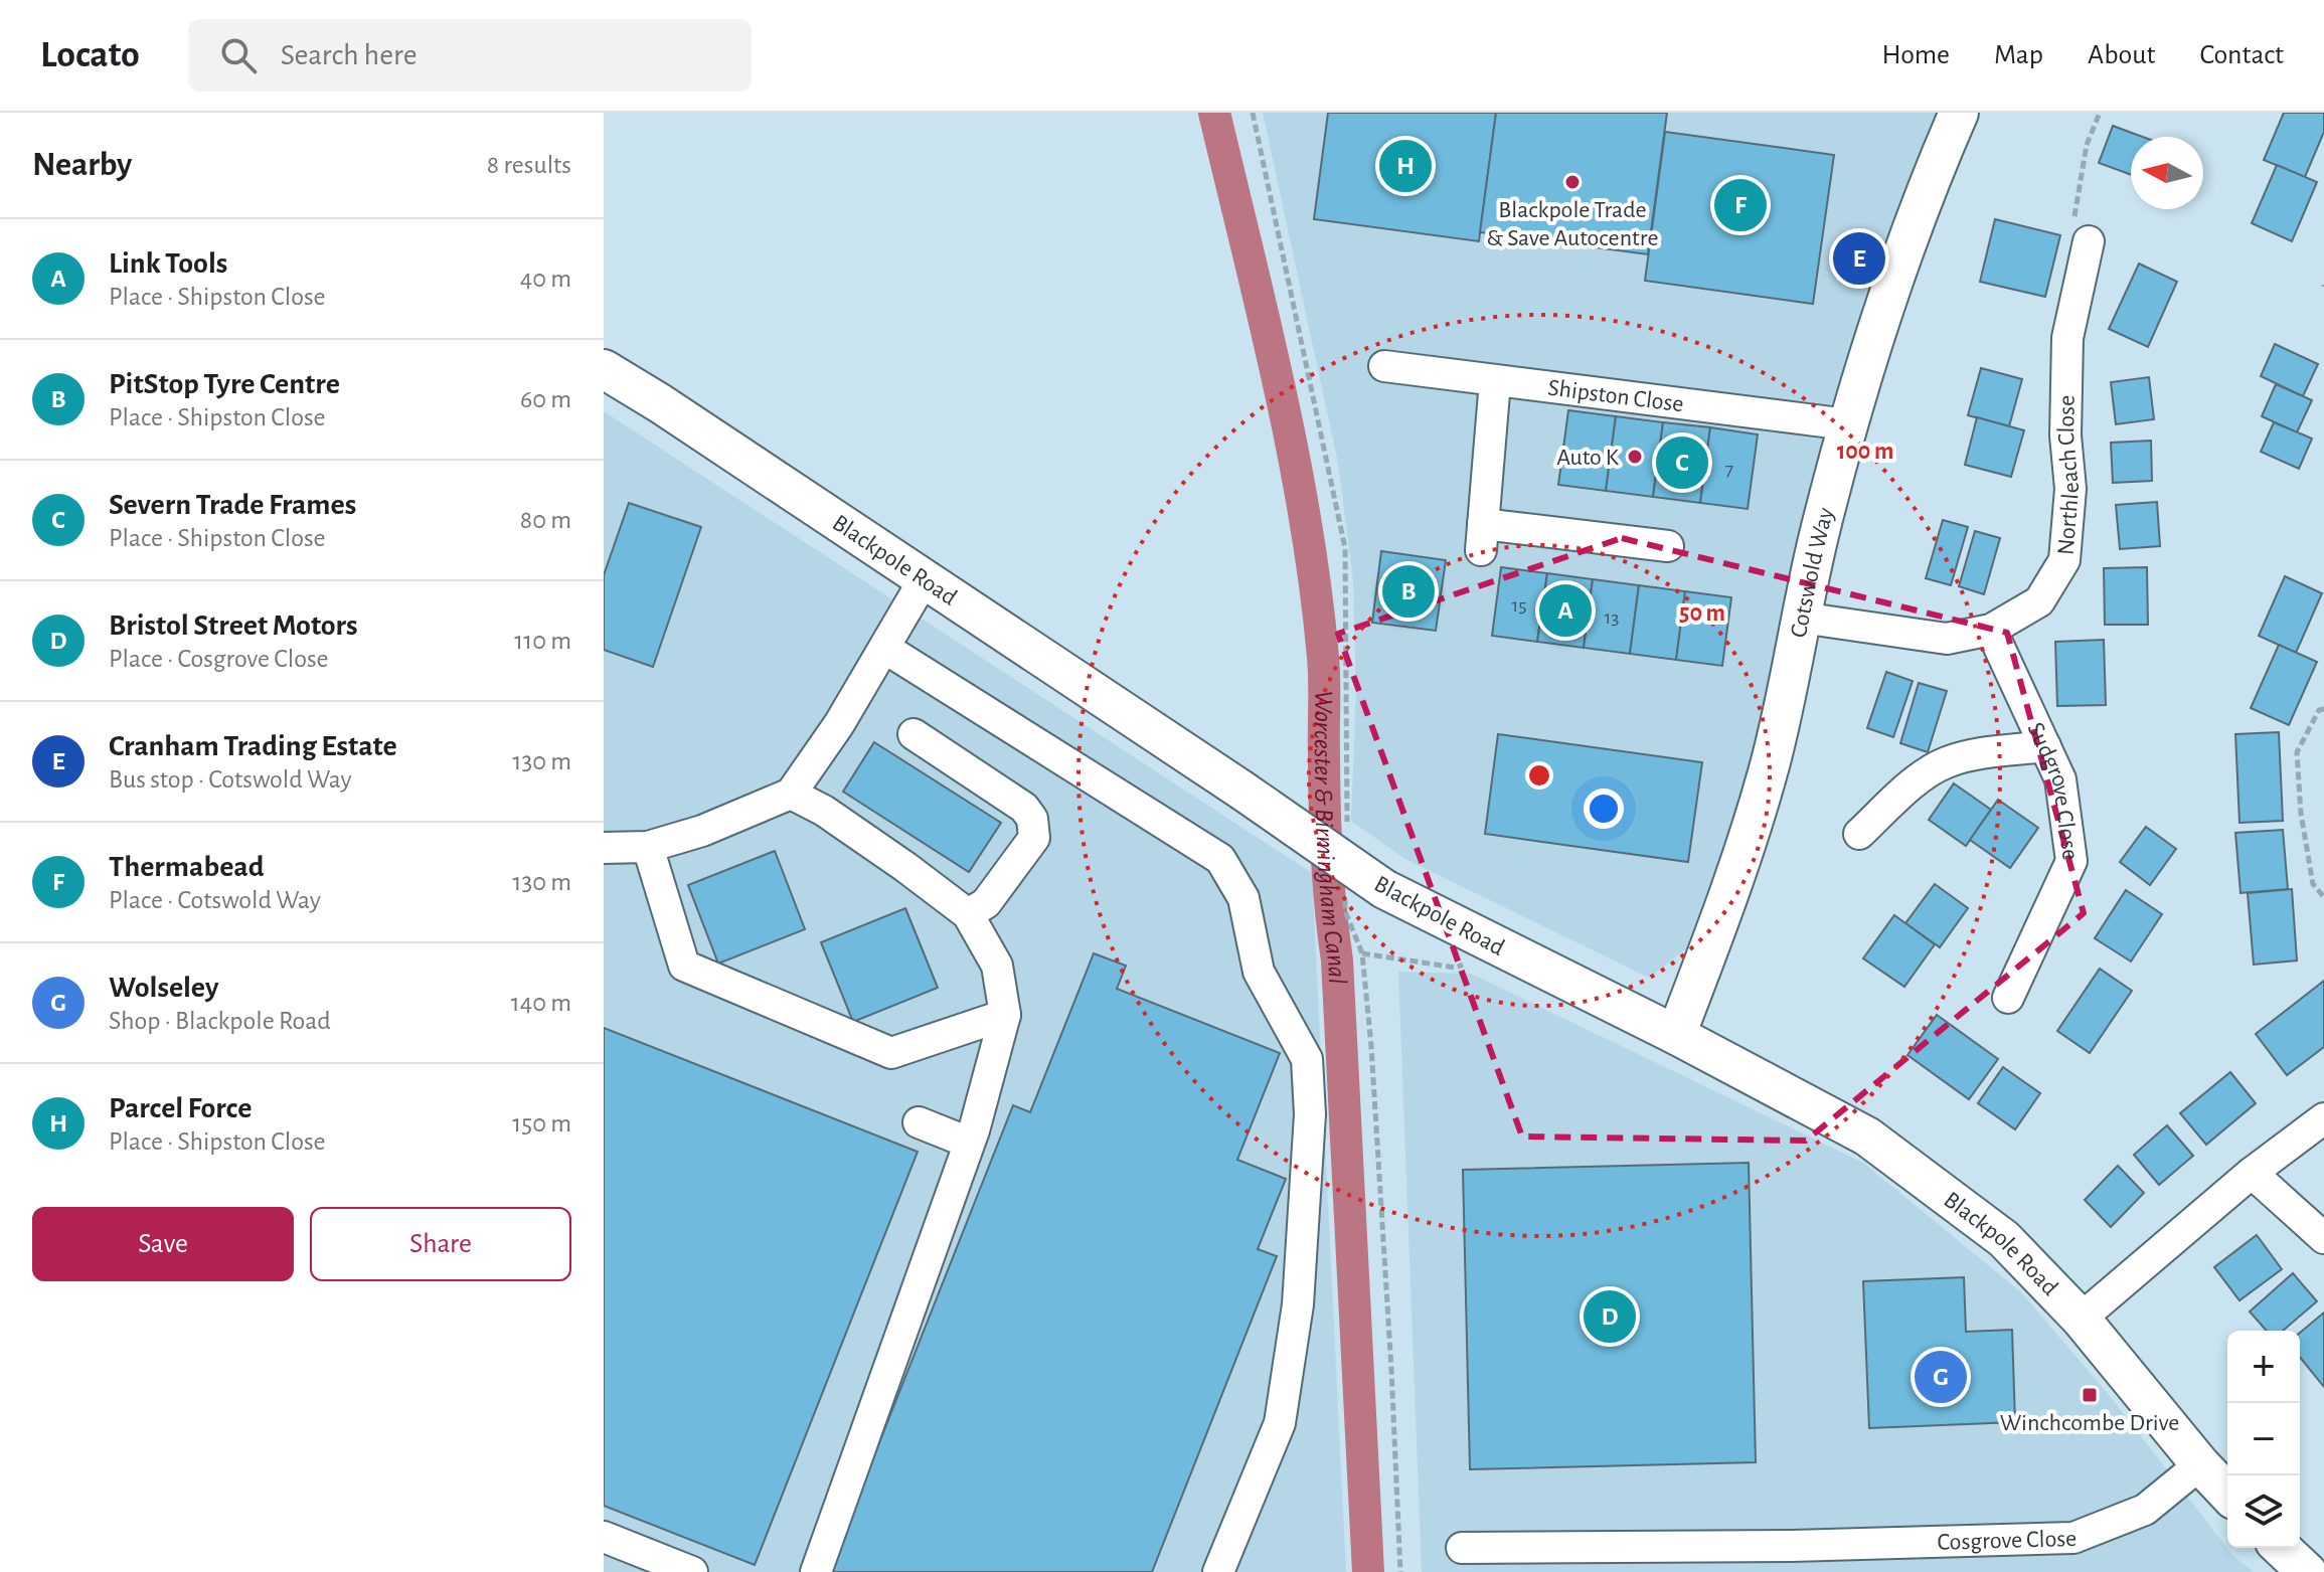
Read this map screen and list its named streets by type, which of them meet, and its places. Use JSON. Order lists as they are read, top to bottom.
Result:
{
  "streets": {
    "main road": ["Blackpole Road", "Cotswold Way"],
    "street": [
      "Shipston Close",
      "Northleach Close",
      "Sudgrove Close",
      "Cosgrove Close"
    ]
  },
  "crossings": [
    ["Shipston Close", "Cotswold Way"],
    ["Northleach Close", "Cotswold Way"],
    ["Northleach Close", "Sudgrove Close"],
    ["Blackpole Road", "Cotswold Way"],
    ["Blackpole Road", "Cosgrove Close"]
  ],
  "water": ["Worcester & Birmingham Canal"],
  "places": {
    "other": ["Blackpole Trade & Save Autocentre", "Auto K"],
    "transit": ["Winchcombe Drive"]
  },
  "house_numbers": ["7", "15", "13"],
  "north": "left",
  "page": {
    "header": "Locato",
    "search": "Search here",
    "nav": [
      "Home",
      "Map",
      "About",
      "Contact"
    ],
    "heading": ["Nearby", "8 results"],
    "pins": [
      "H",
      "F",
      "E",
      "C",
      "B",
      "A",
      "D",
      "G"
    ],
    "list": [
      {
        "mark": "A",
        "name": "Link Tools",
        "note": "Place · Shipston Close",
        "value": "40 m"
      },
      {
        "mark": "B",
        "name": "PitStop Tyre Centre",
        "note": "Place · Shipston Close",
        "value": "60 m"
      },
      {
        "mark": "C",
        "name": "Severn Trade Frames",
        "note": "Place · Shipston Close",
        "value": "80 m"
      },
      {
        "mark": "D",
        "name": "Bristol Street Motors",
        "note": "Place · Cosgrove Close",
        "value": "110 m"
      },
      {
        "mark": "E",
        "name": "Cranham Trading Estate",
        "note": "Bus stop · Cotswold Way",
        "value": "130 m"
      },
      {
        "mark": "F",
        "name": "Thermabead",
        "note": "Place · Cotswold Way",
        "value": "130 m"
      },
      {
        "mark": "G",
        "name": "Wolseley",
        "note": "Shop · Blackpole Road",
        "value": "140 m"
      },
      {
        "mark": "H",
        "name": "Parcel Force",
        "note": "Place · Shipston Close",
        "value": "150 m"
      }
    ],
    "buttons": ["Save", "Share"],
    "map_buttons": ["+", "−"]
  },
  "rings": ["100 m", "50 m"]
}
